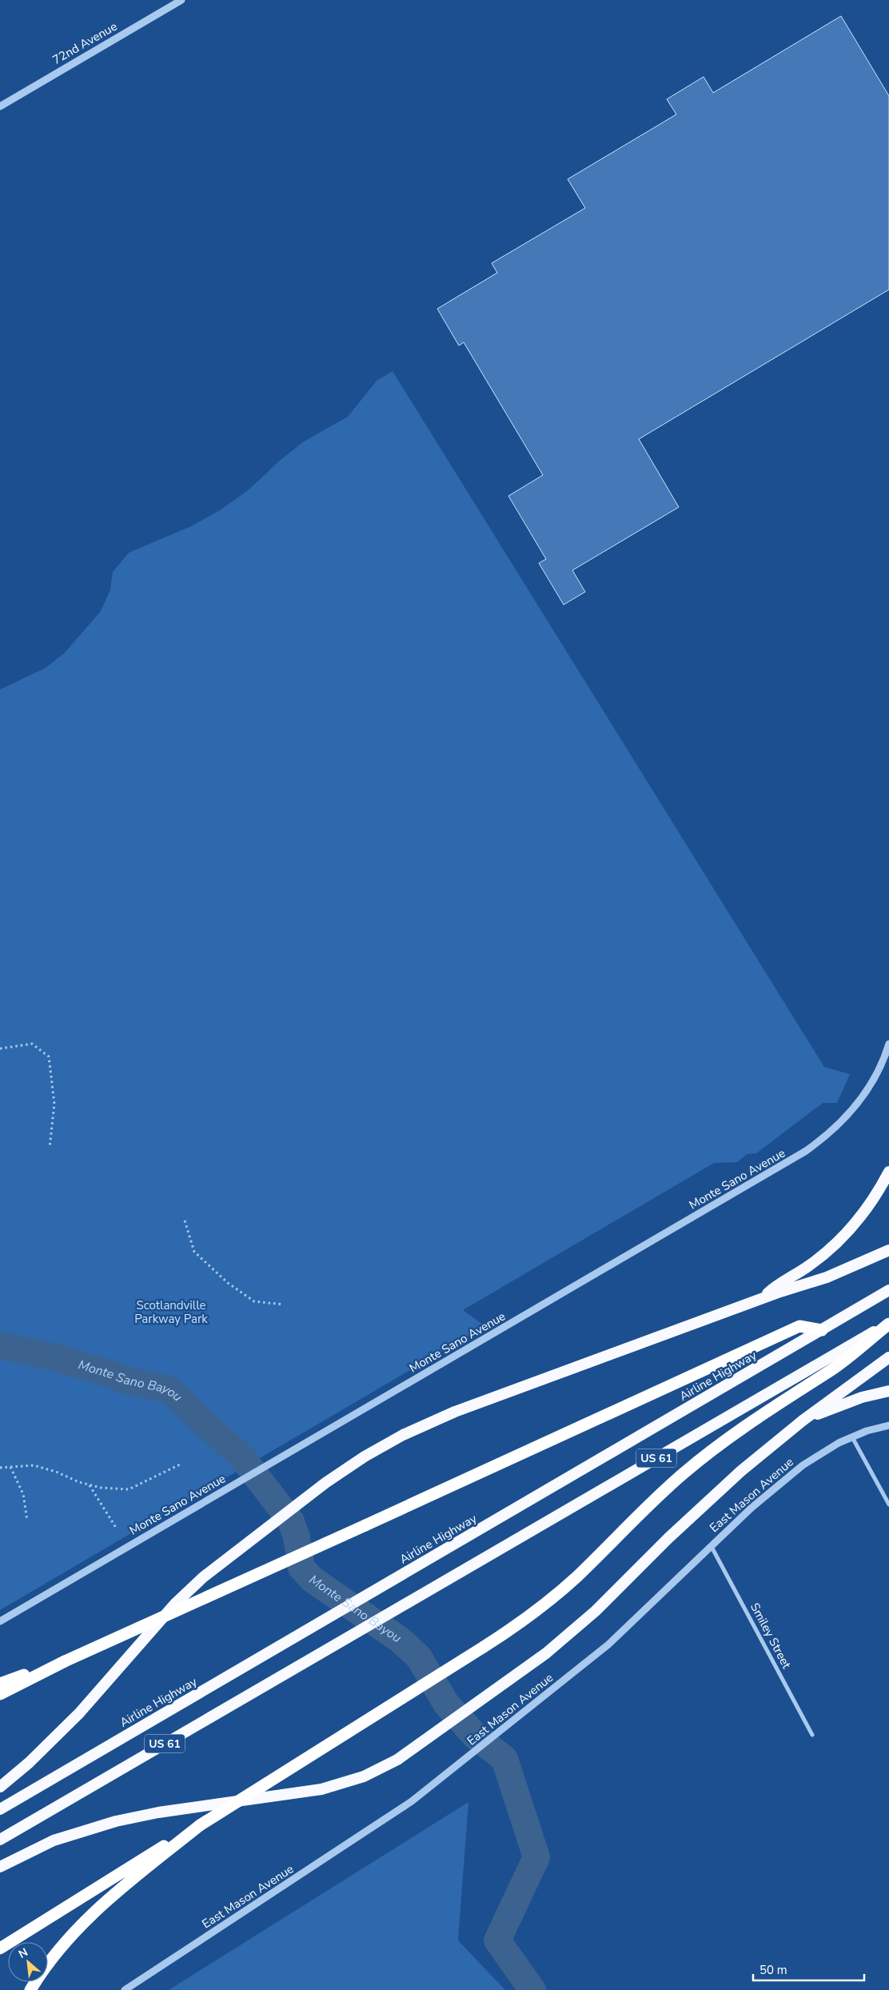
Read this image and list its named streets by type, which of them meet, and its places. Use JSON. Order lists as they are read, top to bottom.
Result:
{
  "streets": {
    "highway": ["Airline Highway", "US 61"],
    "street": [
      "72nd Avenue",
      "Monte Sano Avenue",
      "East Mason Avenue",
      "Smiley Street"
    ]
  },
  "crossings": [
    ["East Mason Avenue", "Smiley Street"]
  ],
  "water": ["Monte Sano Bayou"],
  "parks": ["Scotlandville Parkway Park"],
  "scale_bar": "50 m",
  "north": "top left"
}
